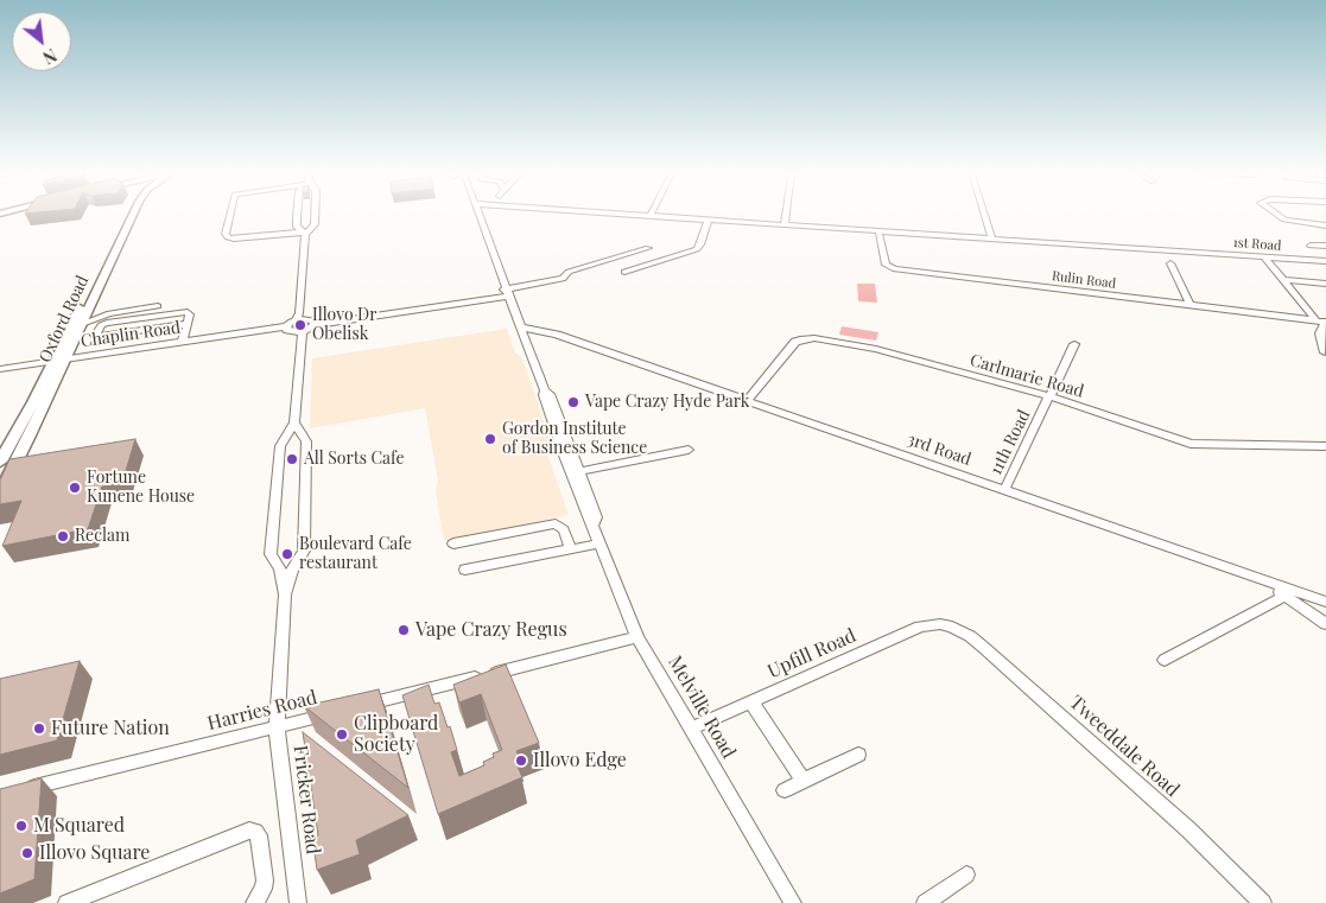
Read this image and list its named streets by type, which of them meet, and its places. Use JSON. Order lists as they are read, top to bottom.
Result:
{
  "streets": {
    "main road": ["Oxford Road"],
    "street": [
      "1st Road",
      "Rulin Road",
      "Chaplin Road",
      "Carlmarie Road",
      "11th Road",
      "3rd Road",
      "Upfill Road",
      "Melville Road",
      "Harries Road",
      "Tweeddale Road",
      "Fricker Road"
    ]
  },
  "crossings": [
    ["1st Road", "Rulin Road"],
    ["Oxford Road", "Chaplin Road"],
    ["Chaplin Road", "Fricker Road"],
    ["Carlmarie Road", "11th Road"],
    ["Carlmarie Road", "3rd Road"],
    ["11th Road", "3rd Road"],
    ["3rd Road", "Melville Road"],
    ["Upfill Road", "Melville Road"],
    ["Upfill Road", "Tweeddale Road"],
    ["Harries Road", "Fricker Road"]
  ],
  "places": [
    "Illovo Dr Obelisk",
    "Vape Crazy Hyde Park",
    "Gordon Institute of Business Science",
    "All Sorts Cafe",
    "Fortune Kunene House",
    "Reclam",
    "Boulevard Cafe restaurant",
    "Vape Crazy Regus",
    "Future Nation",
    "Clipboard Society",
    "Illovo Edge",
    "M Squared",
    "Illovo Square"
  ],
  "north": "bottom right"
}
